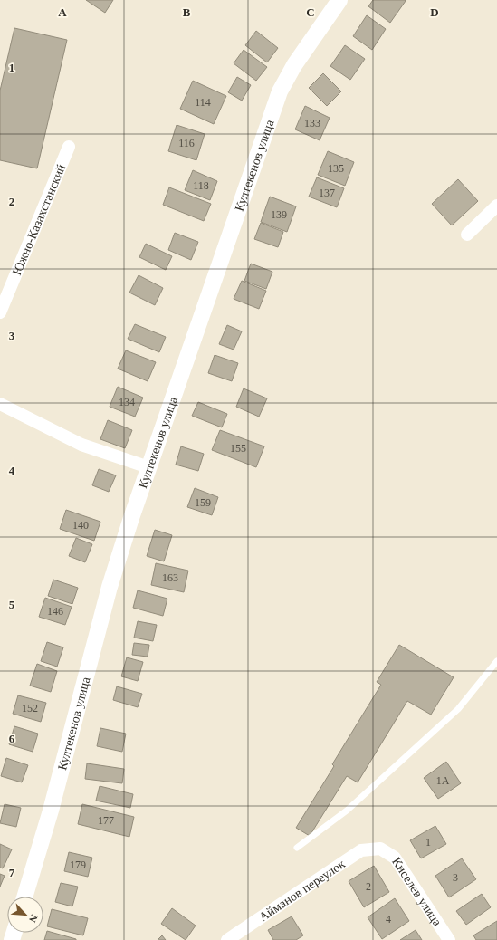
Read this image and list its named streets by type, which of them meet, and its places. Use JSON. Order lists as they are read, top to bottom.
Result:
{
  "streets": {
    "street": [
      "Култекенов улица",
      "Южно-Казахстанский",
      "Айманов переулок",
      "Киселев улица"
    ]
  },
  "crossings": [
    ["Айманов переулок", "Киселев улица"]
  ],
  "house_numbers": [
    "114",
    "133",
    "116",
    "135",
    "118",
    "137",
    "139",
    "134",
    "155",
    "159",
    "140",
    "163",
    "146",
    "152",
    "1А",
    "177",
    "1",
    "179",
    "3",
    "2",
    "4"
  ],
  "north": "bottom right",
  "grid": {
    "columns": [
      "A",
      "B",
      "C",
      "D"
    ],
    "rows": [
      "1",
      "2",
      "3",
      "4",
      "5",
      "6",
      "7"
    ]
  }
}
